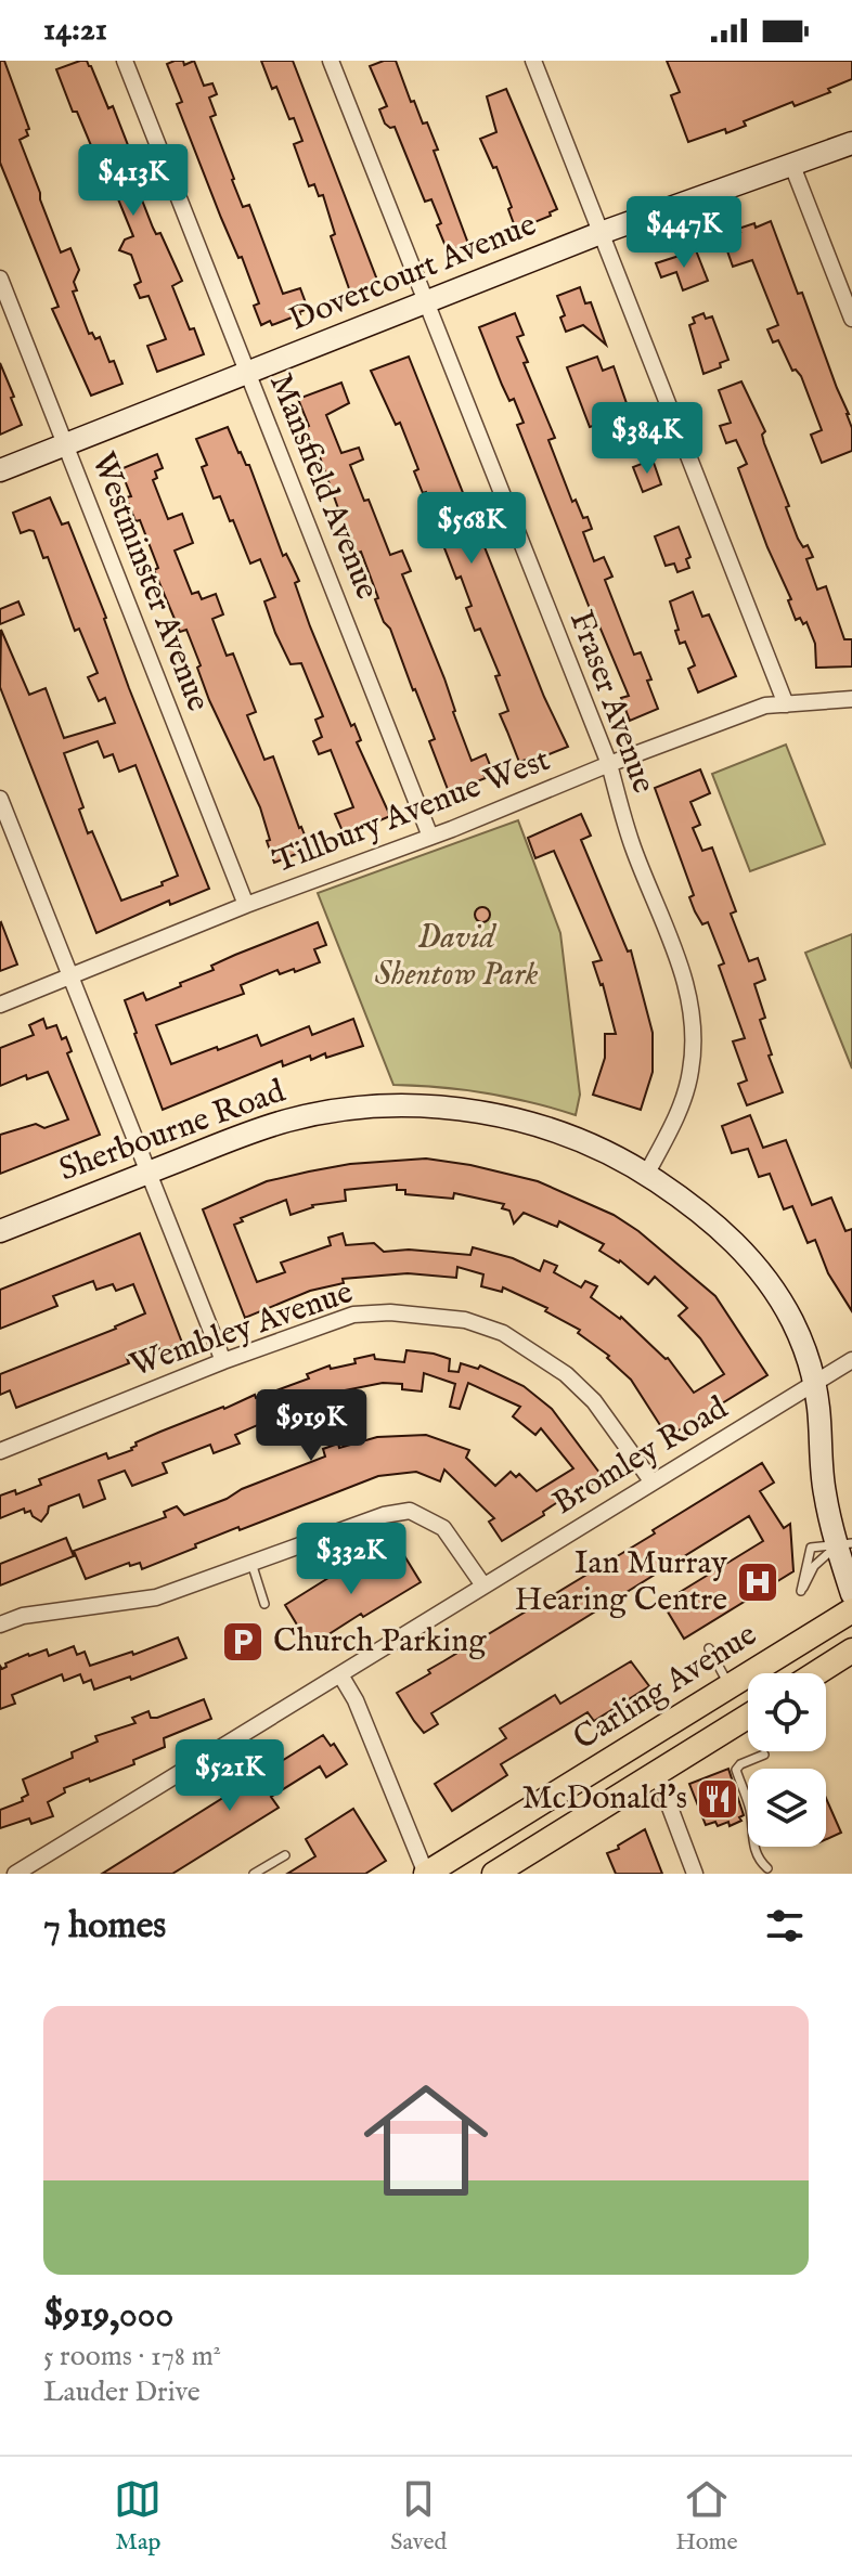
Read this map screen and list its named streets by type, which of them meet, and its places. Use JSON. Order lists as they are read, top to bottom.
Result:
{
  "streets": {
    "main road": ["Carling Avenue"],
    "street": [
      "Dovercourt Avenue",
      "Mansfield Avenue",
      "Westminster Avenue",
      "Fraser Avenue",
      "Tillbury Avenue West",
      "Sherbourne Road",
      "Wembley Avenue",
      "Bromley Road"
    ]
  },
  "crossings": [
    ["Dovercourt Avenue", "Mansfield Avenue"],
    ["Dovercourt Avenue", "Westminster Avenue"],
    ["Dovercourt Avenue", "Fraser Avenue"],
    ["Mansfield Avenue", "Tillbury Avenue West"],
    ["Westminster Avenue", "Tillbury Avenue West"],
    ["Fraser Avenue", "Tillbury Avenue West"],
    ["Fraser Avenue", "Sherbourne Road"],
    ["Sherbourne Road", "Bromley Road"],
    ["Wembley Avenue", "Bromley Road"]
  ],
  "parks": ["David Shentow Park"],
  "places": {
    "hospital": ["Ian Murray Hearing Centre"],
    "parking": ["Church Parking"],
    "restaurant": ["McDonald's"]
  },
  "page": {
    "status": "14:21",
    "price": [
      "$413K",
      "$447K",
      "$384K",
      "$568K",
      "$919K",
      "$332K",
      "$521K"
    ],
    "heading": "7 homes",
    "list": [
      {
        "name": "$919,000",
        "note": "5 rooms · 178 m² · Lauder Drive"
      }
    ],
    "tabs": ["Map", "Saved", "Home"]
  }
}
